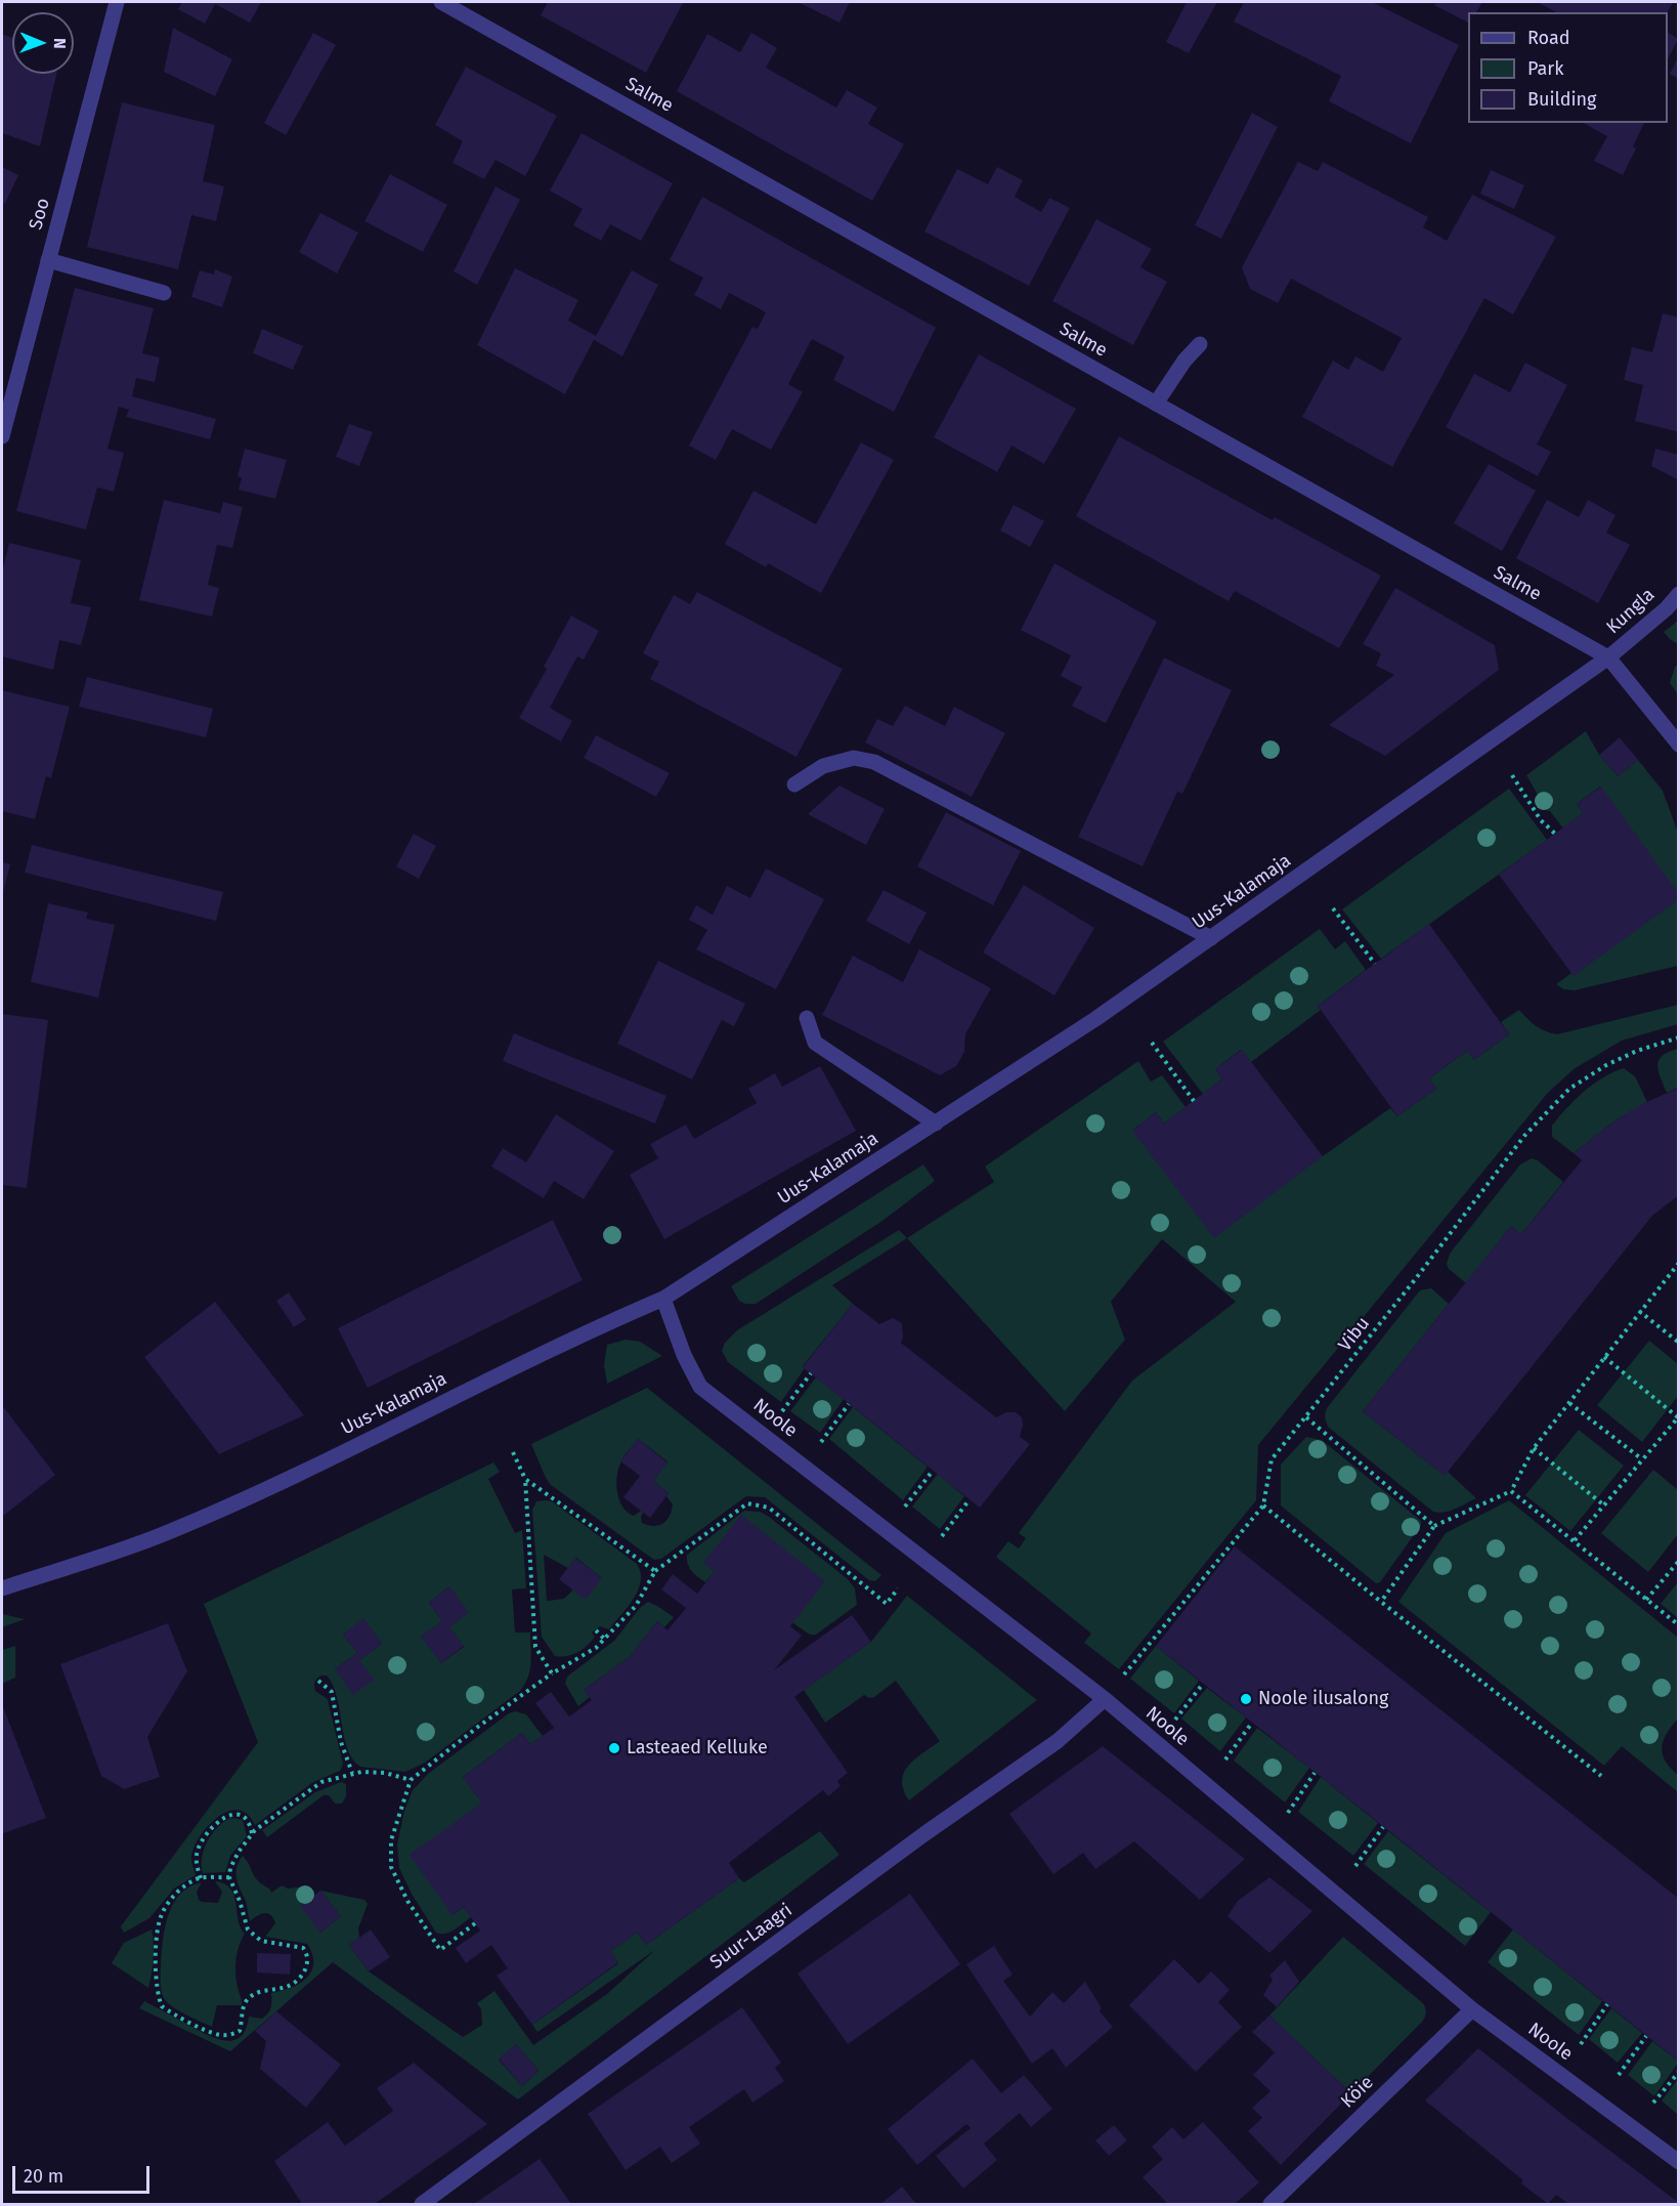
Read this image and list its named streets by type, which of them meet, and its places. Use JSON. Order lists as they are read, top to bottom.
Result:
{
  "streets": {
    "street": [
      "Salme",
      "Soo",
      "Kungla",
      "Uus-Kalamaja",
      "Noole",
      "Suur-Laagri",
      "Köie"
    ],
    "path": ["Vibu"]
  },
  "crossings": [
    ["Salme", "Kungla"],
    ["Salme", "Uus-Kalamaja"],
    ["Kungla", "Uus-Kalamaja"],
    ["Uus-Kalamaja", "Noole"],
    ["Vibu", "Noole"],
    ["Vibu", "Suur-Laagri"],
    ["Noole", "Suur-Laagri"],
    ["Noole", "Köie"]
  ],
  "places": ["Noole ilusalong", "Lasteaed Kelluke"],
  "legend": ["Road", "Park", "Building"],
  "scale_bar": "20 m",
  "north": "right"
}
